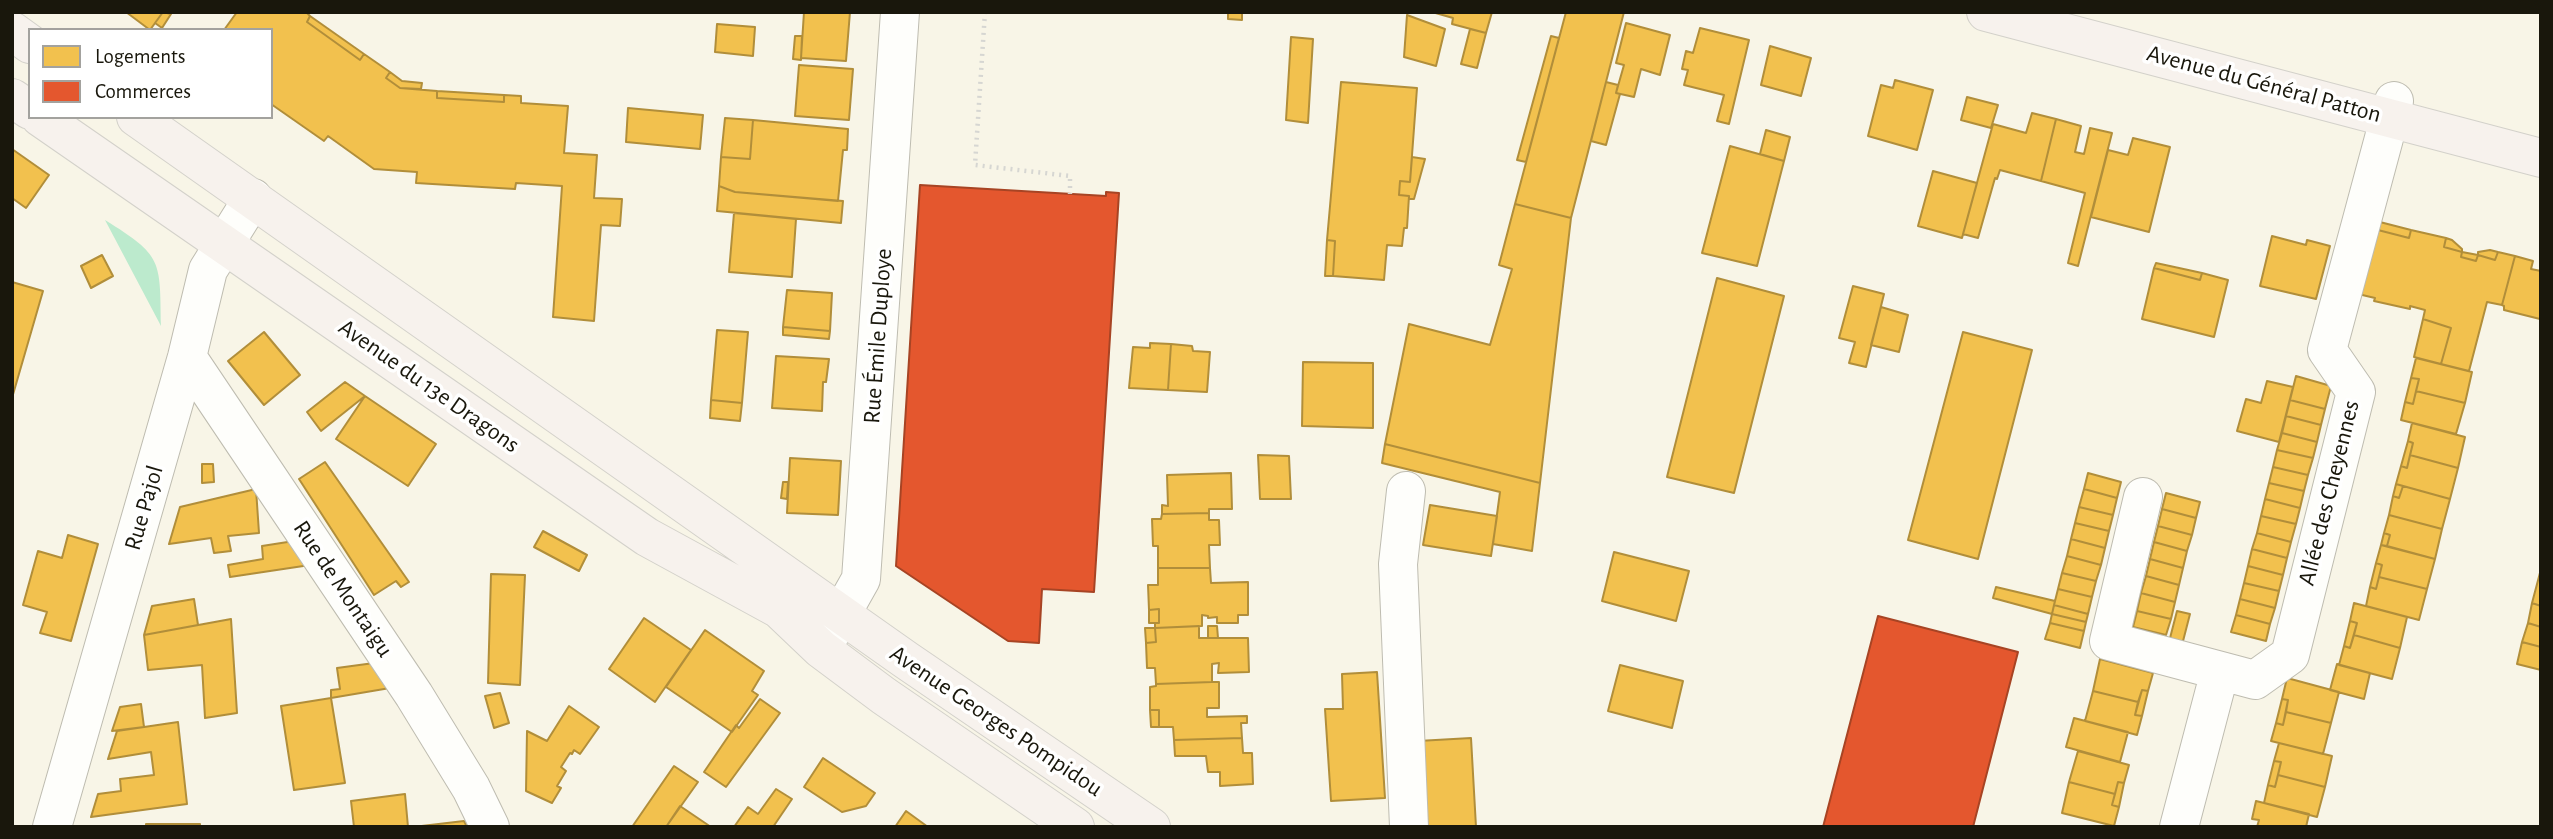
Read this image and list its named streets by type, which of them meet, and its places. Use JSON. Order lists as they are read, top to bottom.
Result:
{
  "streets": {
    "main road": ["Avenue du Général Patton", "Avenue du 13e Dragons", "Avenue Georges Pompidou"],
    "street": [
      "Rue Émile Duploye",
      "Allée des Cheyennes",
      "Rue Pajol",
      "Rue de Montaigu"
    ]
  },
  "crossings": [
    ["Avenue du Général Patton", "Allée des Cheyennes"],
    ["Rue Émile Duploye", "Avenue du 13e Dragons"],
    ["Rue Émile Duploye", "Avenue Georges Pompidou"],
    ["Avenue du 13e Dragons", "Rue Pajol"],
    ["Avenue du 13e Dragons", "Avenue Georges Pompidou"],
    ["Rue Pajol", "Rue de Montaigu"]
  ],
  "legend": ["Logements", "Commerces"]
}
